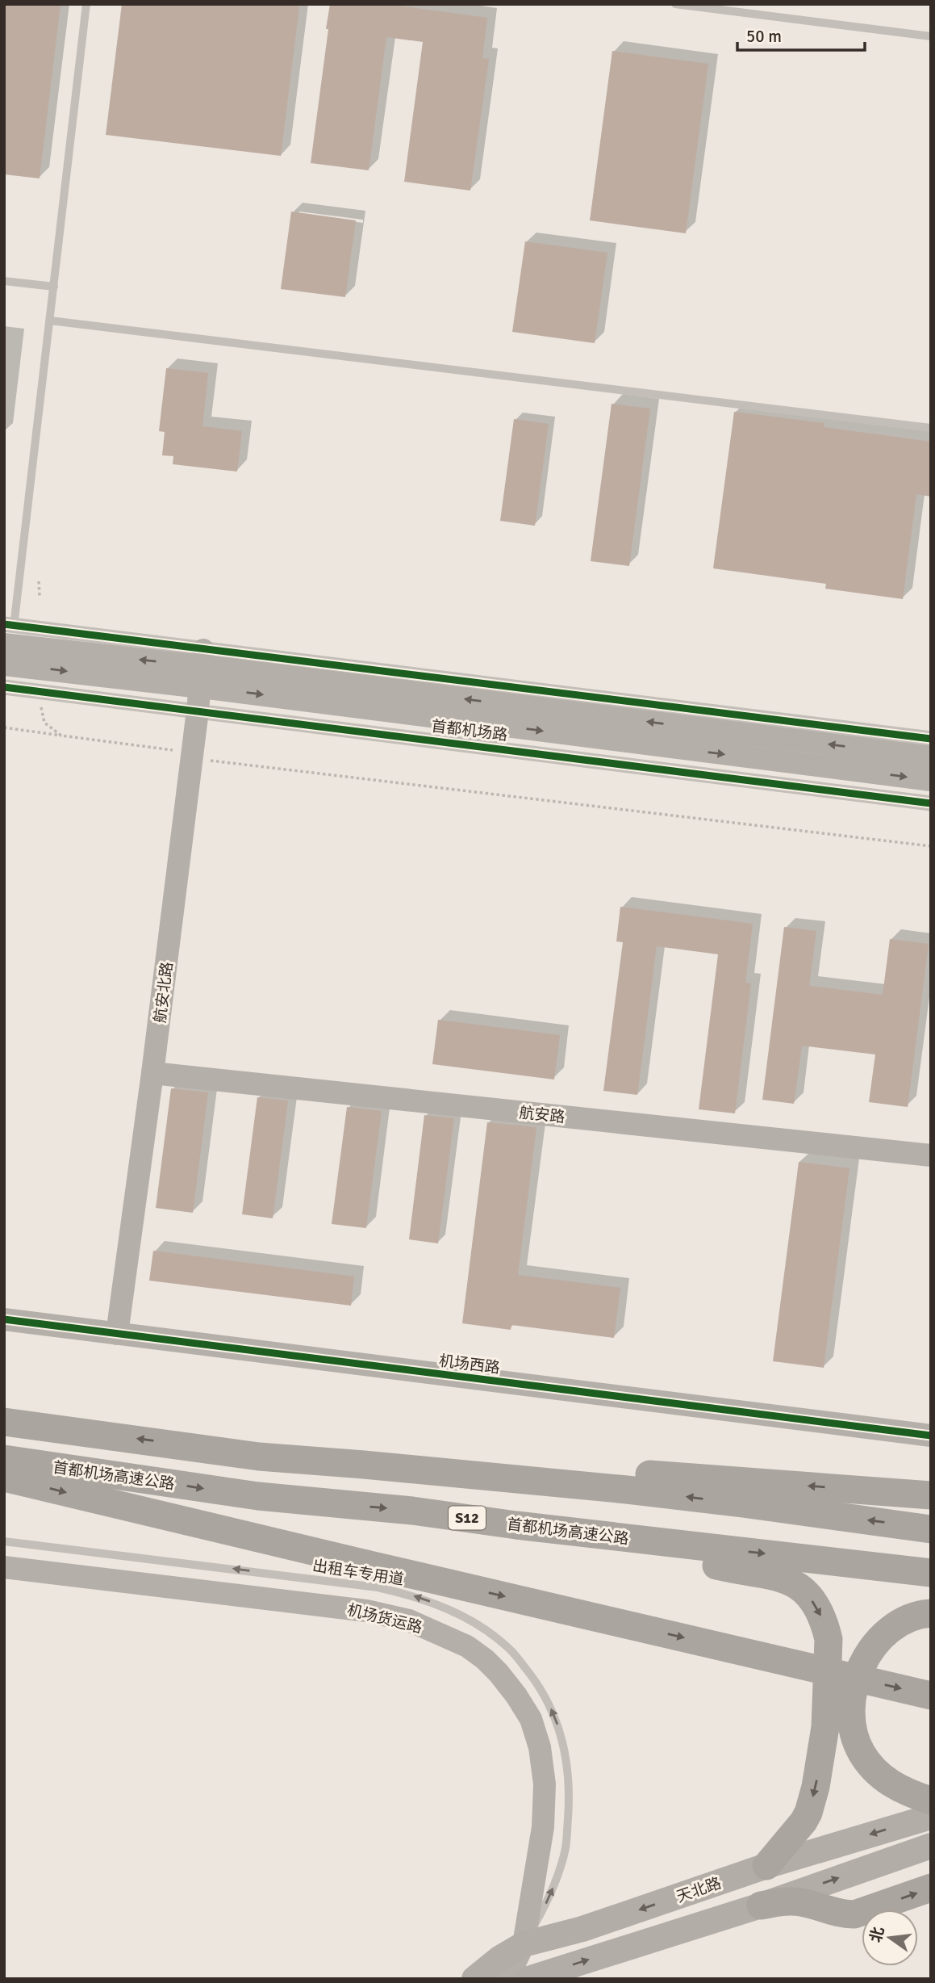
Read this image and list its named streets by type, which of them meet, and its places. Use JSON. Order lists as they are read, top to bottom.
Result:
{
  "streets": {
    "highway": ["首都机场高速公路", "S12"],
    "main road": ["天北路"],
    "street": [
      "首都机场路",
      "航安北路",
      "航安路",
      "机场西路",
      "机场货运路"
    ],
    "lane": ["出租车专用道"]
  },
  "crossings": [
    ["首都机场路", "航安北路"],
    ["航安北路", "航安路"],
    ["航安北路", "机场西路"],
    ["出租车专用道", "机场货运路"],
    ["出租车专用道", "天北路"],
    ["机场货运路", "天北路"]
  ],
  "scale_bar": "50 m",
  "north": "left"
}
